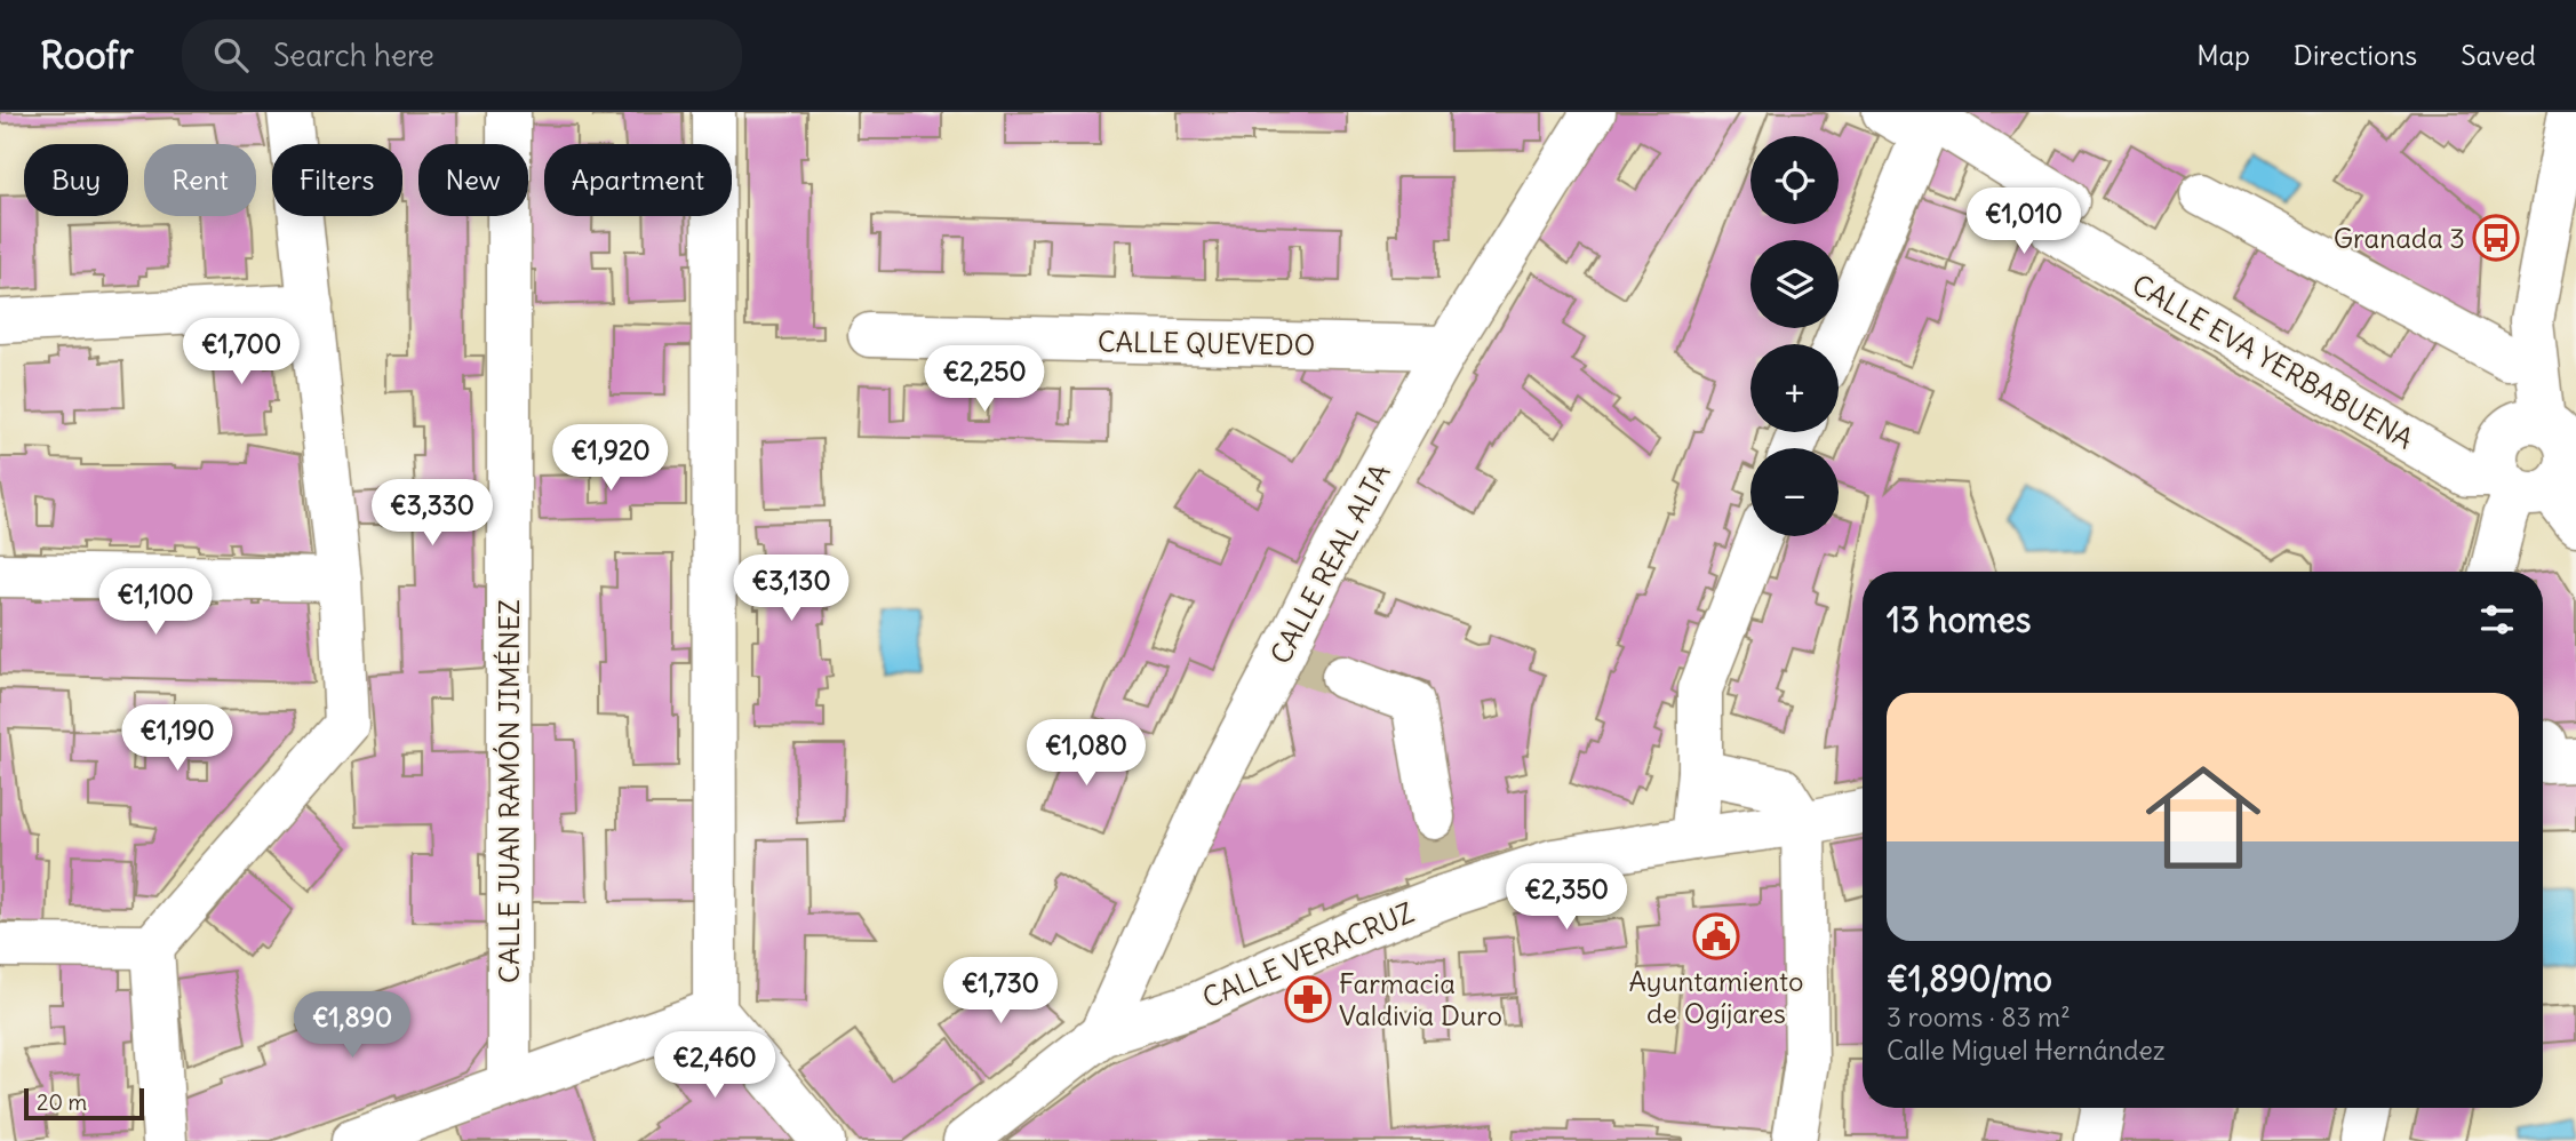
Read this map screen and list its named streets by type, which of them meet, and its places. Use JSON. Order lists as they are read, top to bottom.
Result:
{
  "streets": {
    "street": [
      "CALLE QUEVEDO",
      "CALLE EVA YERBABUENA",
      "CALLE REAL ALTA",
      "CALLE JUAN RAMÓN JIMÉNEZ",
      "CALLE VERACRUZ"
    ]
  },
  "crossings": [
    ["CALLE QUEVEDO", "CALLE REAL ALTA"],
    ["CALLE REAL ALTA", "CALLE VERACRUZ"]
  ],
  "places": {
    "bus stop": ["Granada 3"],
    "public building": ["Ayuntamiento de Ogíjares"],
    "pharmacy": ["Farmacia Valdivia Duro"]
  },
  "scale_bar": "20 m",
  "page": {
    "header": "Roofr",
    "search": "Search here",
    "nav": ["Map", "Directions", "Saved"],
    "map_buttons": ["+", "−"],
    "chip": [
      "Buy",
      "Rent",
      "Filters",
      "New",
      "Apartment"
    ],
    "price": [
      "€1,010",
      "€1,700",
      "€2,250",
      "€1,920",
      "€3,330",
      "€3,130",
      "€1,100",
      "€1,190",
      "€1,080",
      "€2,350",
      "€1,730",
      "€1,890",
      "€2,460"
    ],
    "heading": "13 homes",
    "list": [
      {
        "name": "€1,890/mo",
        "note": "3 rooms · 83 m² · Calle Miguel Hernández"
      }
    ],
    "scale": "20 m"
  }
}
